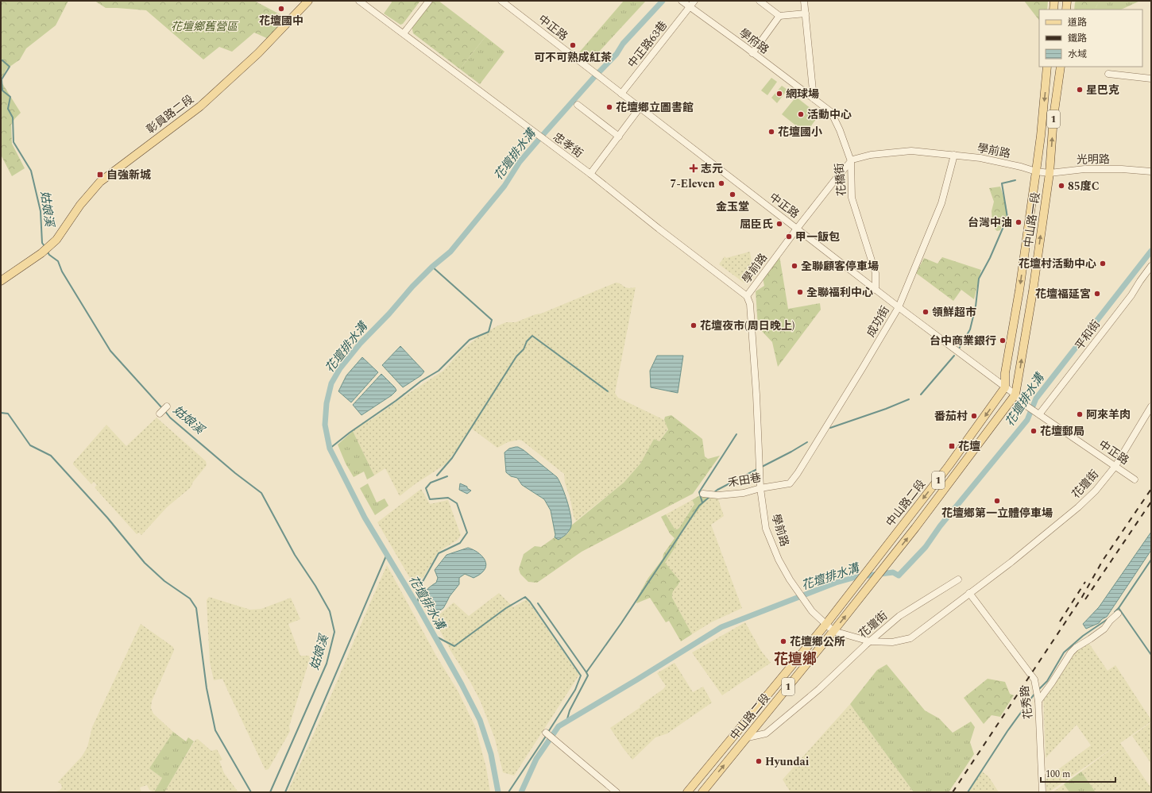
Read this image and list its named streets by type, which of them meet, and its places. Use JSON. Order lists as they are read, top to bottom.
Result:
{
  "streets": {
    "main road": [
      "彰員路二段",
      "1",
      "中山路一段",
      "中山路二段"
    ],
    "street": [
      "中正路",
      "學府路",
      "中正路63巷",
      "忠孝街",
      "學前路",
      "光明路",
      "花橋街",
      "成功街",
      "平和街",
      "禾田巷",
      "花壇街",
      "花秀路"
    ]
  },
  "crossings": [
    ["中正路", "中正路63巷"],
    ["中正路", "學前路"],
    ["中正路", "花橋街"],
    ["中正路", "中山路一段"],
    ["中正路", "成功街"],
    ["中正路", "平和街"],
    ["中正路", "花壇街"],
    ["中正路", "中山路二段"],
    ["學府路", "中正路63巷"],
    ["學府路", "花橋街"],
    ["忠孝街", "學前路"],
    ["學前路", "光明路"],
    ["學前路", "花橋街"],
    ["學前路", "中山路一段"],
    ["學前路", "成功街"],
    ["學前路", "禾田巷"],
    ["學前路", "中山路二段"],
    ["光明路", "中山路一段"],
    ["中山路一段", "中山路二段"],
    ["成功街", "禾田巷"],
    ["花壇街", "中山路二段"],
    ["花壇街", "花秀路"]
  ],
  "districts": ["花壇鄉"],
  "water": ["花壇排水溝", "姑娘溪"],
  "parks": ["花壇鄉舊營區"],
  "places": {
    "other": [
      "花壇國中",
      "可不可熟成紅茶",
      "星巴克",
      "網球場",
      "花壇鄉立圖書館",
      "活動中心",
      "花壇國小",
      "7-Eleven",
      "85度C",
      "金玉堂",
      "台灣中油",
      "屈臣氏",
      "甲一飯包",
      "花壇村活動中心",
      "全聯顧客停車場",
      "全聯福利中心",
      "花壇福延宮",
      "領鮮超市",
      "花壇夜市(周日晚上)",
      "台中商業銀行",
      "阿來羊肉",
      "番茄村",
      "花壇郵局",
      "花壇鄉第一立體停車場",
      "花壇鄉公所",
      "Hyundai"
    ],
    "health": ["志元"],
    "transit": ["自強新城", "花壇"]
  },
  "legend": ["道路", "鐵路", "水域"],
  "scale_bar": "100 m"
}
